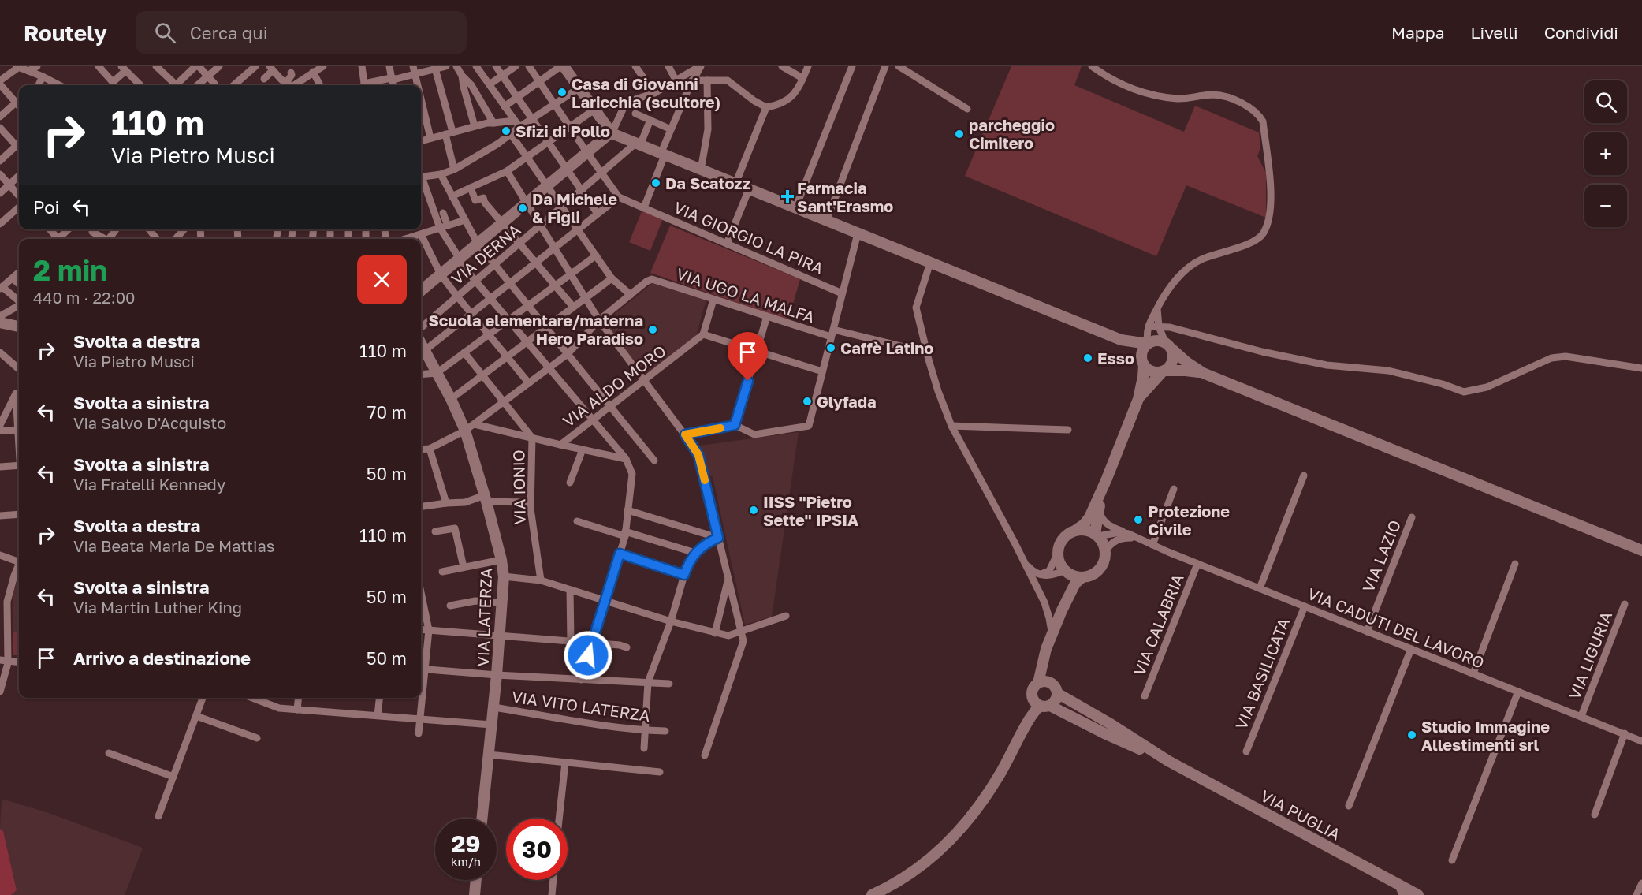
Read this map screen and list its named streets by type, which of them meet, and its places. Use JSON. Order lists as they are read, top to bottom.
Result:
{
  "streets": {
    "main road": ["VIA LATERZA", "VIA PUGLIA"],
    "street": [
      "VIA GIORGIO LA PIRA",
      "VIA DERNA",
      "VIA UGO LA MALFA",
      "VIA ALDO MORO",
      "VIA IONIO",
      "VIA LAZIO",
      "VIA CALABRIA",
      "VIA CADUTI DEL LAVORO",
      "VIA LIGURIA",
      "VIA BASILICATA",
      "VIA VITO LATERZA"
    ]
  },
  "crossings": [
    ["VIA ALDO MORO", "VIA IONIO"],
    ["VIA LAZIO", "VIA CADUTI DEL LAVORO"],
    ["VIA LATERZA", "VIA VITO LATERZA"],
    ["VIA CALABRIA", "VIA CADUTI DEL LAVORO"],
    ["VIA CADUTI DEL LAVORO", "VIA LIGURIA"],
    ["VIA CADUTI DEL LAVORO", "VIA BASILICATA"]
  ],
  "places": {
    "other": [
      "Casa di Giovanni Laricchia (scultore)",
      "Sfizi di Pollo",
      "parcheggio Cimitero",
      "Da Scatozz",
      "Da Michele & Figli",
      "Scuola elementare/materna Hero Paradiso",
      "Caffè Latino",
      "Esso",
      "Glyfada",
      "IISS \"Pietro Sette\" IPSIA",
      "Protezione Civile",
      "Studio Immagine Allestimenti srl"
    ],
    "health": ["Farmacia Sant'Erasmo"]
  },
  "page": {
    "header": "Routely",
    "search": "Cerca qui",
    "nav": ["Mappa", "Livelli", "Condividi"],
    "map_buttons": ["+", "−"],
    "turn": ["110 m", "Via Pietro Musci"],
    "then": "Poi",
    "heading": ["2 min", "440 m · 22:00"],
    "list": [
      {
        "name": "Svolta a destra",
        "note": "Via Pietro Musci",
        "value": "110 m"
      },
      {
        "name": "Svolta a sinistra",
        "note": "Via Salvo D'Acquisto",
        "value": "70 m"
      },
      {
        "name": "Svolta a sinistra",
        "note": "Via Fratelli Kennedy",
        "value": "50 m"
      },
      {
        "name": "Svolta a destra",
        "note": "Via Beata Maria De Mattias",
        "value": "110 m"
      },
      {
        "name": "Svolta a sinistra",
        "note": "Via Martin Luther King",
        "value": "50 m"
      },
      {
        "name": "Arrivo a destinazione",
        "value": "50 m"
      }
    ],
    "speed": "29 km/h",
    "limit": "30"
  }
}
